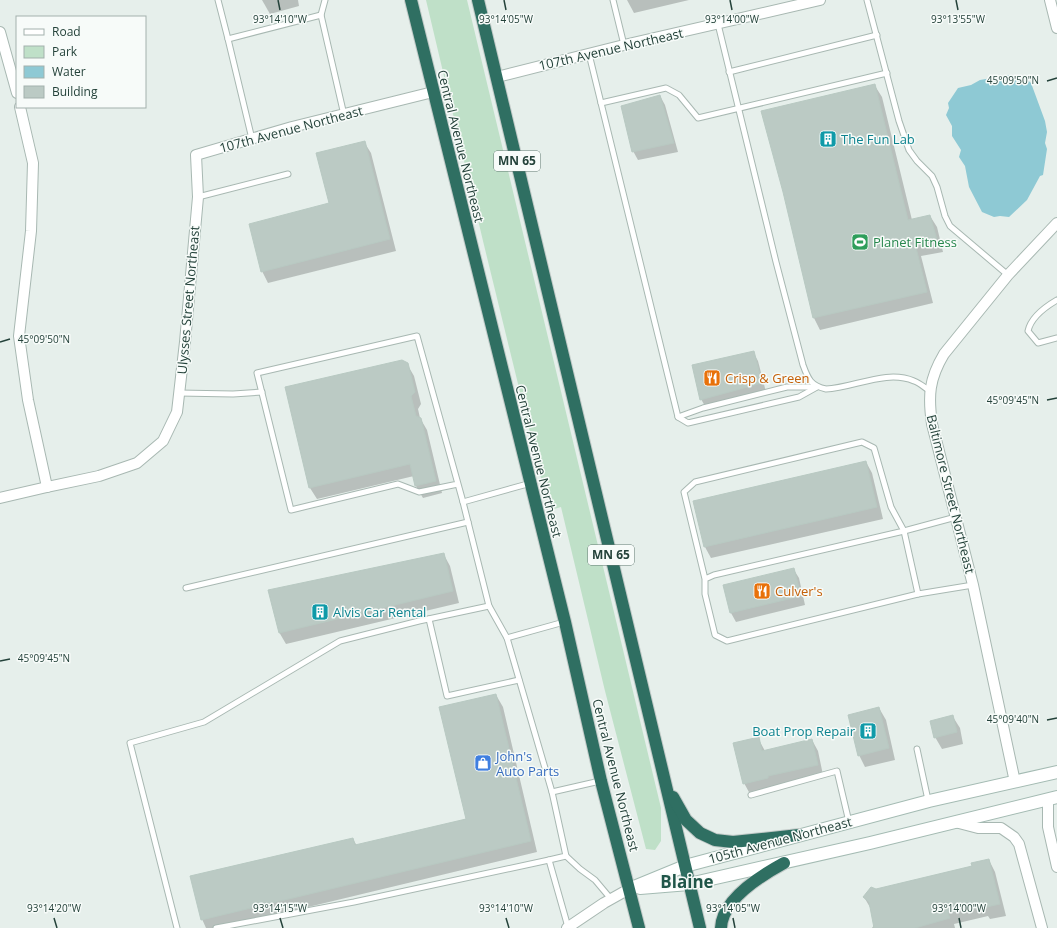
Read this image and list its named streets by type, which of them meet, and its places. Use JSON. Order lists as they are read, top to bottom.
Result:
{
  "streets": {
    "highway": ["Central Avenue Northeast", "MN 65"],
    "street": [
      "107th Avenue Northeast",
      "Ulysses Street Northeast",
      "Baltimore Street Northeast",
      "105th Avenue Northeast"
    ]
  },
  "crossings": [
    ["107th Avenue Northeast", "Central Avenue Northeast"],
    ["107th Avenue Northeast", "MN 65"],
    ["107th Avenue Northeast", "Ulysses Street Northeast"],
    ["Central Avenue Northeast", "105th Avenue Northeast"],
    ["MN 65", "105th Avenue Northeast"],
    ["Baltimore Street Northeast", "105th Avenue Northeast"]
  ],
  "districts": ["Blaine"],
  "places": {
    "building": ["The Fun Lab", "Alvis Car Rental", "Boat Prop Repair"],
    "sports": ["Planet Fitness"],
    "restaurant": ["Crisp & Green", "Culver's"],
    "shop": ["John's Auto Parts"]
  },
  "legend": [
    "Road",
    "Park",
    "Water",
    "Building"
  ],
  "coordinates": [
    "93°14'10\"W",
    "93°14'05\"W",
    "93°14'00\"W",
    "93°13'55\"W",
    "45°09'50\"N",
    "45°09'45\"N",
    "45°09'40\"N",
    "93°14'20\"W",
    "93°14'15\"W"
  ]
}
